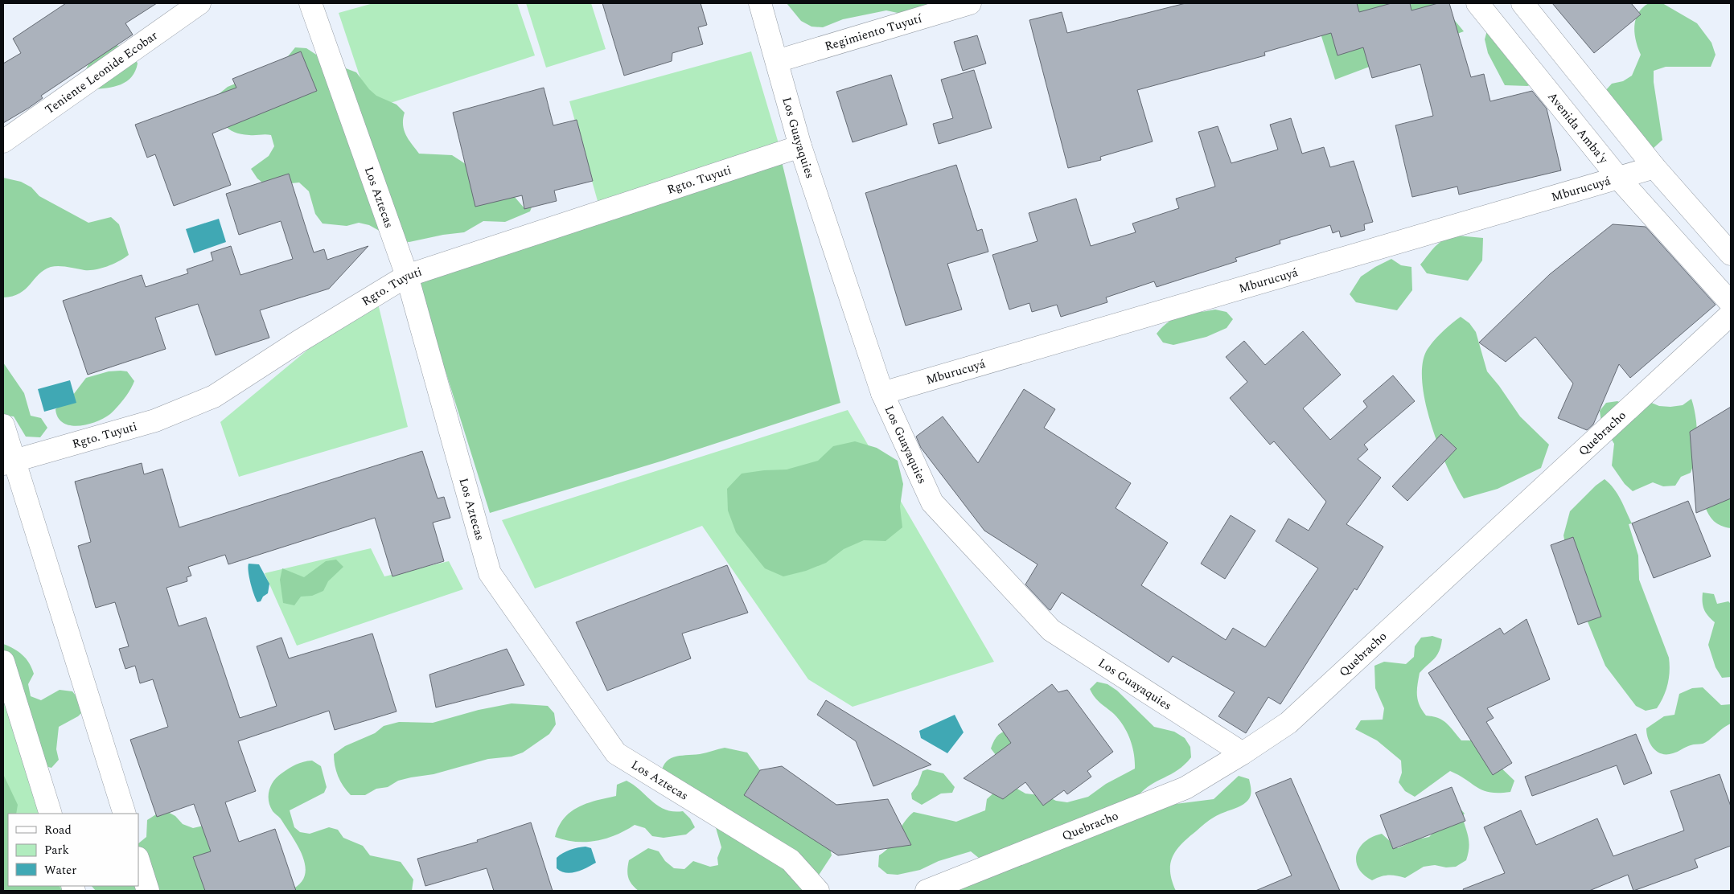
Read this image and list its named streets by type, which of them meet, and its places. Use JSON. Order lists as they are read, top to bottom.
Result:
{
  "streets": {
    "street": [
      "Regimiento Tuyutí",
      "Teniente Leonide Ecobar",
      "Avenida Amba'y",
      "Los Guayaquies",
      "Rgto. Tuyuti",
      "Mburucuyá",
      "Los Aztecas",
      "Quebracho"
    ]
  },
  "crossings": [
    ["Regimiento Tuyutí", "Los Guayaquies"],
    ["Avenida Amba'y", "Mburucuyá"],
    ["Los Guayaquies", "Rgto. Tuyuti"],
    ["Los Guayaquies", "Mburucuyá"],
    ["Los Guayaquies", "Quebracho"],
    ["Rgto. Tuyuti", "Los Aztecas"]
  ],
  "legend": ["Road", "Park", "Water"]
}
